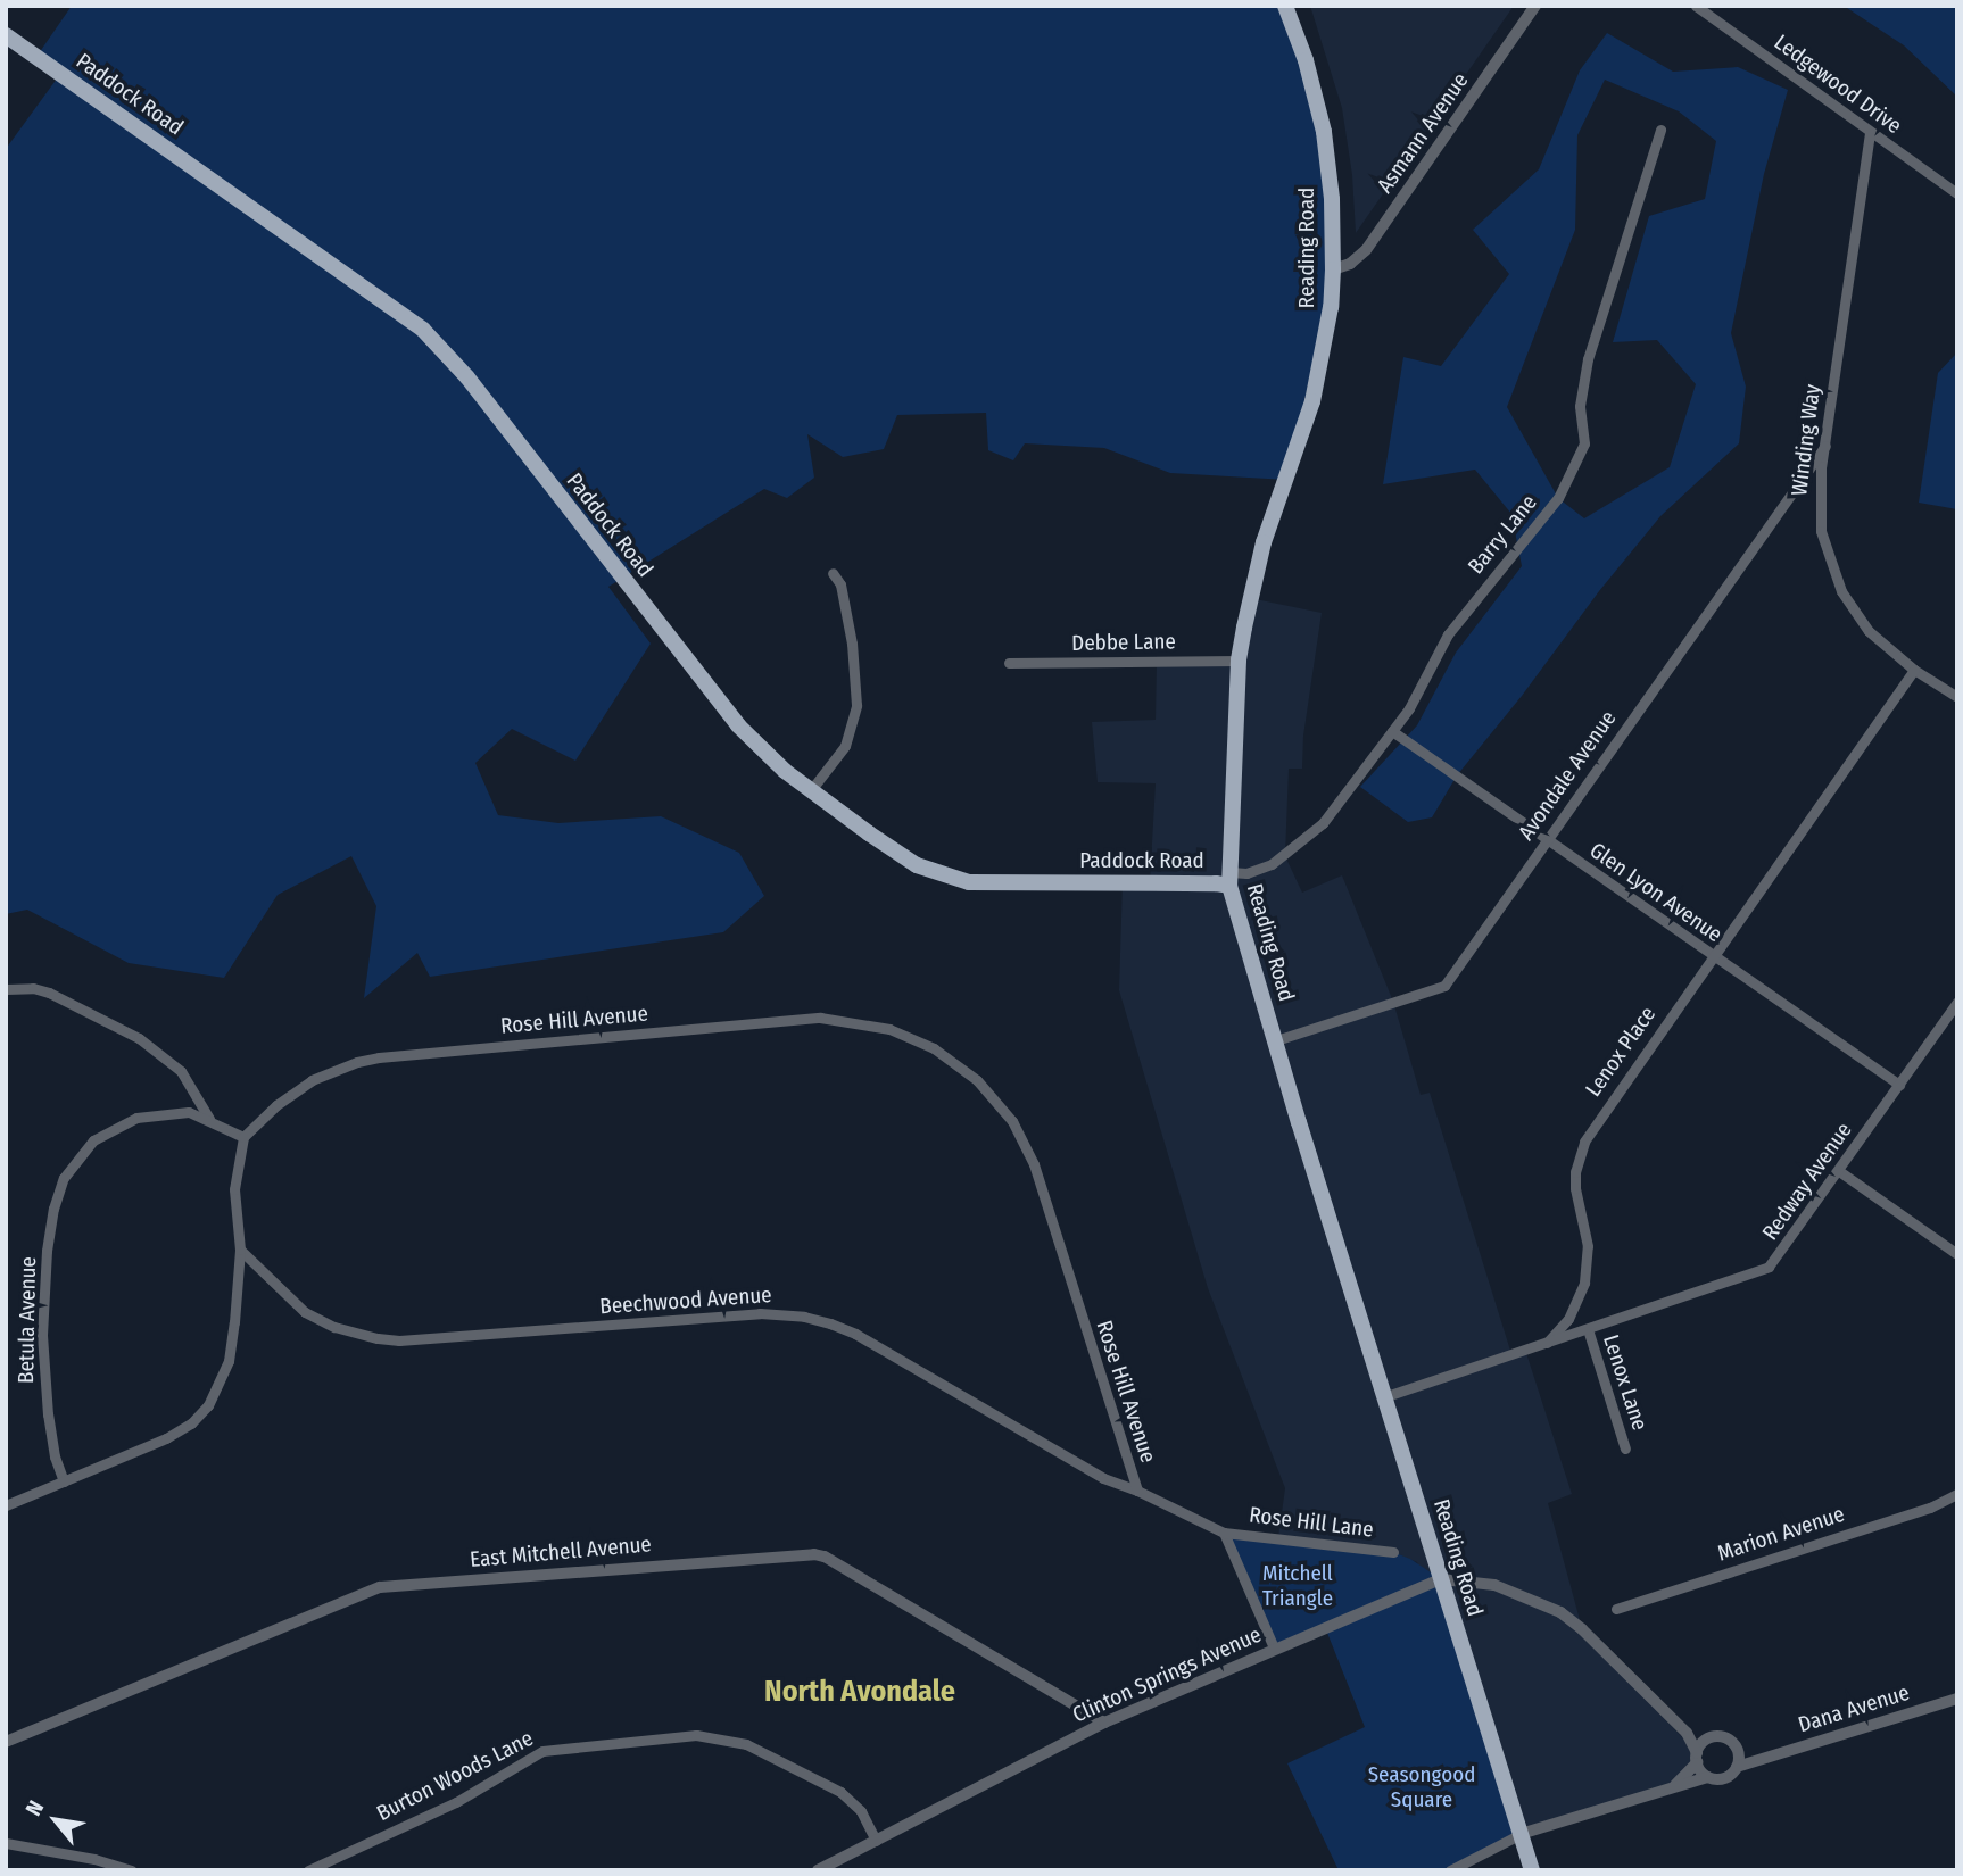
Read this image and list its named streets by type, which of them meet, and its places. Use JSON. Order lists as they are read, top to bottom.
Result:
{
  "streets": {
    "main road": ["Paddock Road", "Reading Road"],
    "street": [
      "Ledgewood Drive",
      "Asmann Avenue",
      "Winding Way",
      "Barry Lane",
      "Debbe Lane",
      "Avondale Avenue",
      "Glen Lyon Avenue",
      "Rose Hill Avenue",
      "Lenox Place",
      "Redway Avenue",
      "Beechwood Avenue",
      "Betula Avenue",
      "Lenox Lane",
      "Rose Hill Lane",
      "Marion Avenue",
      "East Mitchell Avenue",
      "Clinton Springs Avenue",
      "Dana Avenue",
      "Burton Woods Lane"
    ]
  },
  "crossings": [
    ["Ledgewood Drive", "Winding Way"],
    ["Paddock Road", "Reading Road"],
    ["Paddock Road", "Barry Lane"],
    ["Asmann Avenue", "Reading Road"],
    ["Reading Road", "Barry Lane"],
    ["Reading Road", "Debbe Lane"],
    ["Reading Road", "Avondale Avenue"],
    ["Reading Road", "Clinton Springs Avenue"],
    ["Winding Way", "Avondale Avenue"],
    ["Winding Way", "Lenox Place"],
    ["Barry Lane", "Glen Lyon Avenue"],
    ["Avondale Avenue", "Glen Lyon Avenue"],
    ["Glen Lyon Avenue", "Lenox Place"],
    ["Glen Lyon Avenue", "Redway Avenue"],
    ["Rose Hill Avenue", "Beechwood Avenue"],
    ["Rose Hill Avenue", "Betula Avenue"],
    ["Lenox Place", "Redway Avenue"],
    ["Redway Avenue", "Lenox Lane"],
    ["Beechwood Avenue", "Rose Hill Lane"],
    ["East Mitchell Avenue", "Clinton Springs Avenue"],
    ["Clinton Springs Avenue", "Dana Avenue"],
    ["Clinton Springs Avenue", "Burton Woods Lane"]
  ],
  "districts": ["North Avondale"],
  "parks": ["Mitchell Triangle", "Seasongood Square"],
  "north": "top left"
}
